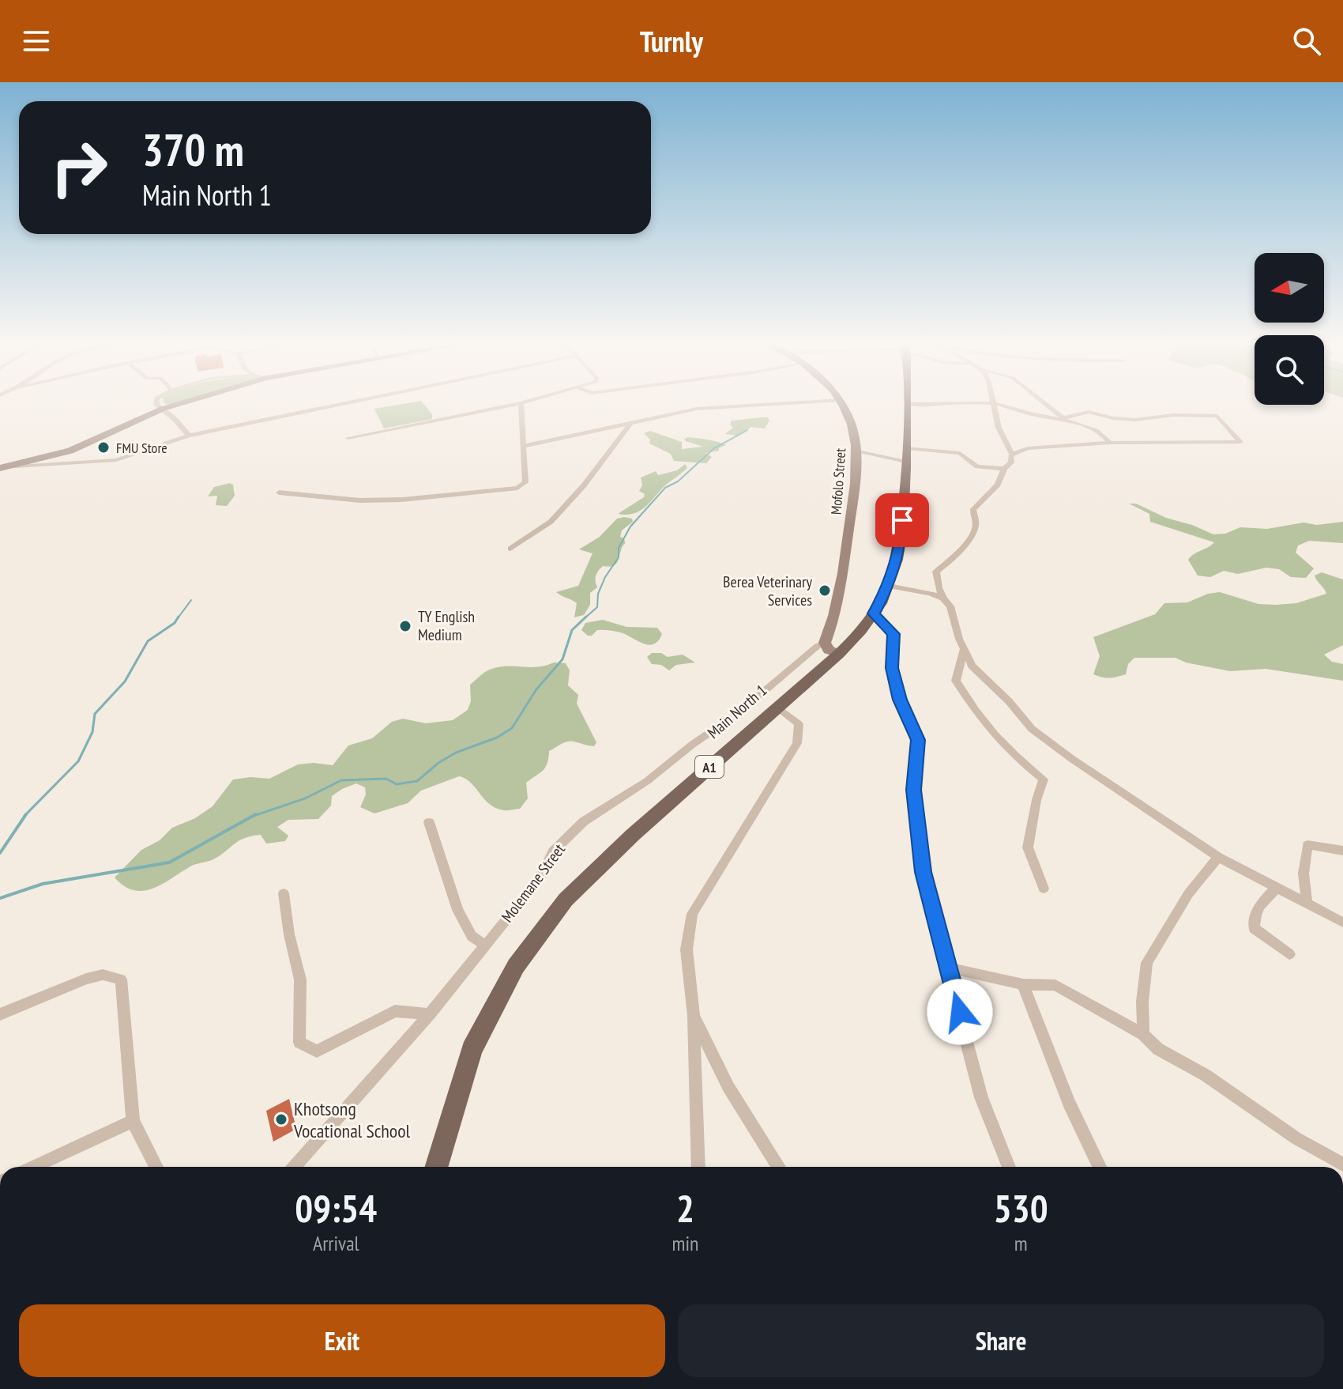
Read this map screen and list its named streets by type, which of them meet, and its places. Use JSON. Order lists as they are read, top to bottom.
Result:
{
  "streets": {
    "main road": ["Mofolo Street", "Main North 1", "A1"],
    "street": ["Molemane Street"]
  },
  "crossings": [
    ["Mofolo Street", "Molemane Street"]
  ],
  "places": [
    "FMU Store",
    "Berea Veterinary Services",
    "TY English Medium",
    "Khotsong Vocational School"
  ],
  "north": "left",
  "page": {
    "header": "Turnly",
    "turn": ["370 m", "Main North 1"],
    "eta": [
      "09:54",
      "Arrival",
      "2",
      "min",
      "530",
      "m"
    ],
    "buttons": ["Exit", "Share"]
  }
}
